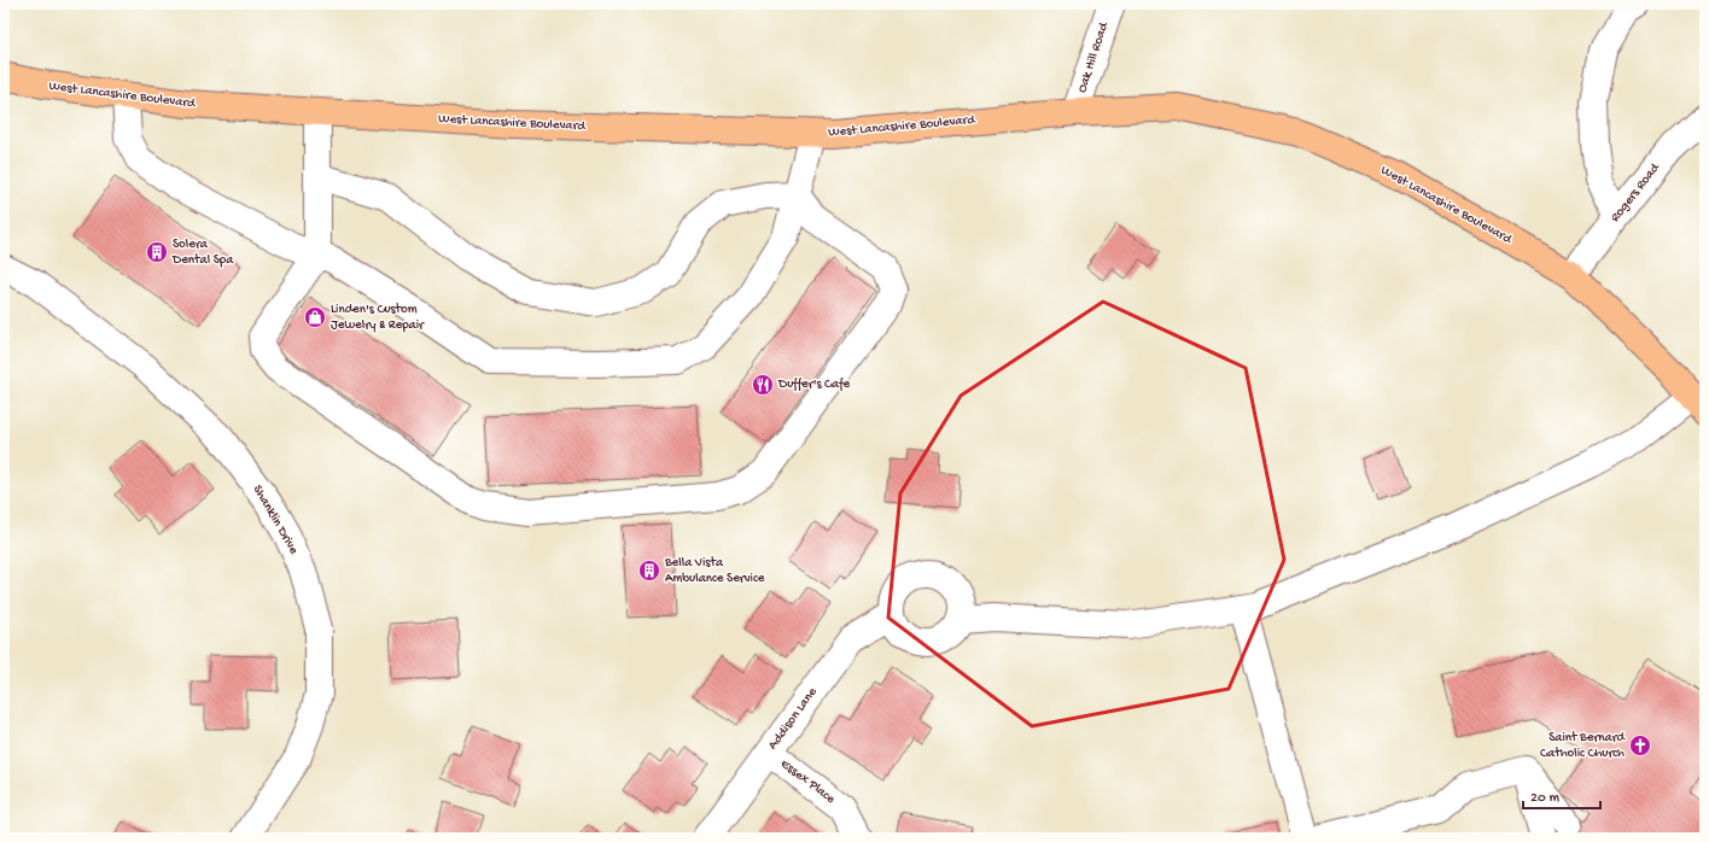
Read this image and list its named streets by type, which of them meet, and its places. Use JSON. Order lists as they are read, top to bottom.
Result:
{
  "streets": {
    "main road": ["West Lancashire Boulevard"],
    "street": [
      "Oak Hill Road",
      "Rogers Road",
      "Shanklin Drive",
      "Addison Lane",
      "Essex Place"
    ]
  },
  "crossings": [
    ["Oak Hill Road", "West Lancashire Boulevard"],
    ["West Lancashire Boulevard", "Rogers Road"],
    ["Addison Lane", "Essex Place"]
  ],
  "places": {
    "building": ["Solera Dental Spa", "Bella Vista Ambulance Service"],
    "shop": ["Linden's Custom Jewelry & Repair"],
    "restaurant": ["Duffer's Cafe"],
    "church": ["Saint Bernard Catholic Church"]
  },
  "scale_bar": "20 m"
}
